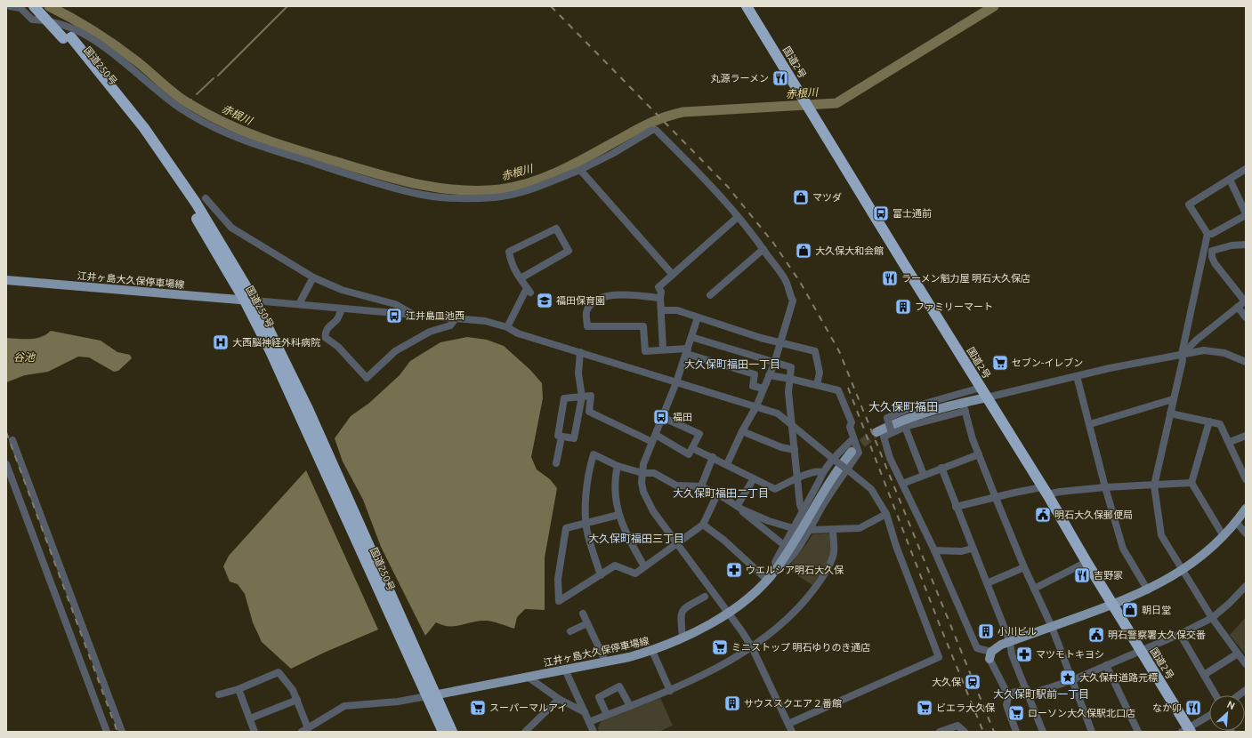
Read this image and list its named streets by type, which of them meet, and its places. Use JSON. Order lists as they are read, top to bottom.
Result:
{
  "streets": {
    "highway": ["国道2号", "国道250号"],
    "main road": ["江井ヶ島大久保停車場線"]
  },
  "crossings": [
    ["国道250号", "江井ヶ島大久保停車場線"]
  ],
  "districts": [
    "大久保町福田一丁目",
    "大久保町福田",
    "大久保町福田二丁目",
    "大久保町福田三丁目",
    "大久保町駅前一丁目"
  ],
  "water": ["赤根川", "谷池"],
  "places": {
    "restaurant": [
      "丸源ラーメン",
      "ラーメン魁力屋 明石大久保店",
      "吉野家",
      "なか卯"
    ],
    "shop": ["マツダ", "大久保大和会館", "朝日堂"],
    "bus stop": ["富士通前", "江井島皿池西", "福田"],
    "school or university": ["福田保育園"],
    "building": ["ファミリーマート", "小川ビル", "サウススクエア２番館"],
    "hospital": ["大西脳神経外科病院"],
    "supermarket": [
      "セブン-イレブン",
      "ミニストップ 明石ゆりのき通店",
      "スーパーマルアイ",
      "ビエラ大久保",
      "ローソン大久保駅北口店"
    ],
    "public building": ["明石大久保郵便局", "明石警察署大久保交番"],
    "pharmacy": ["ウエルシア明石大久保", "マツモトキヨシ"],
    "place": ["大久保村道路元標"],
    "station": ["大久保"]
  },
  "north": "top right"
}
